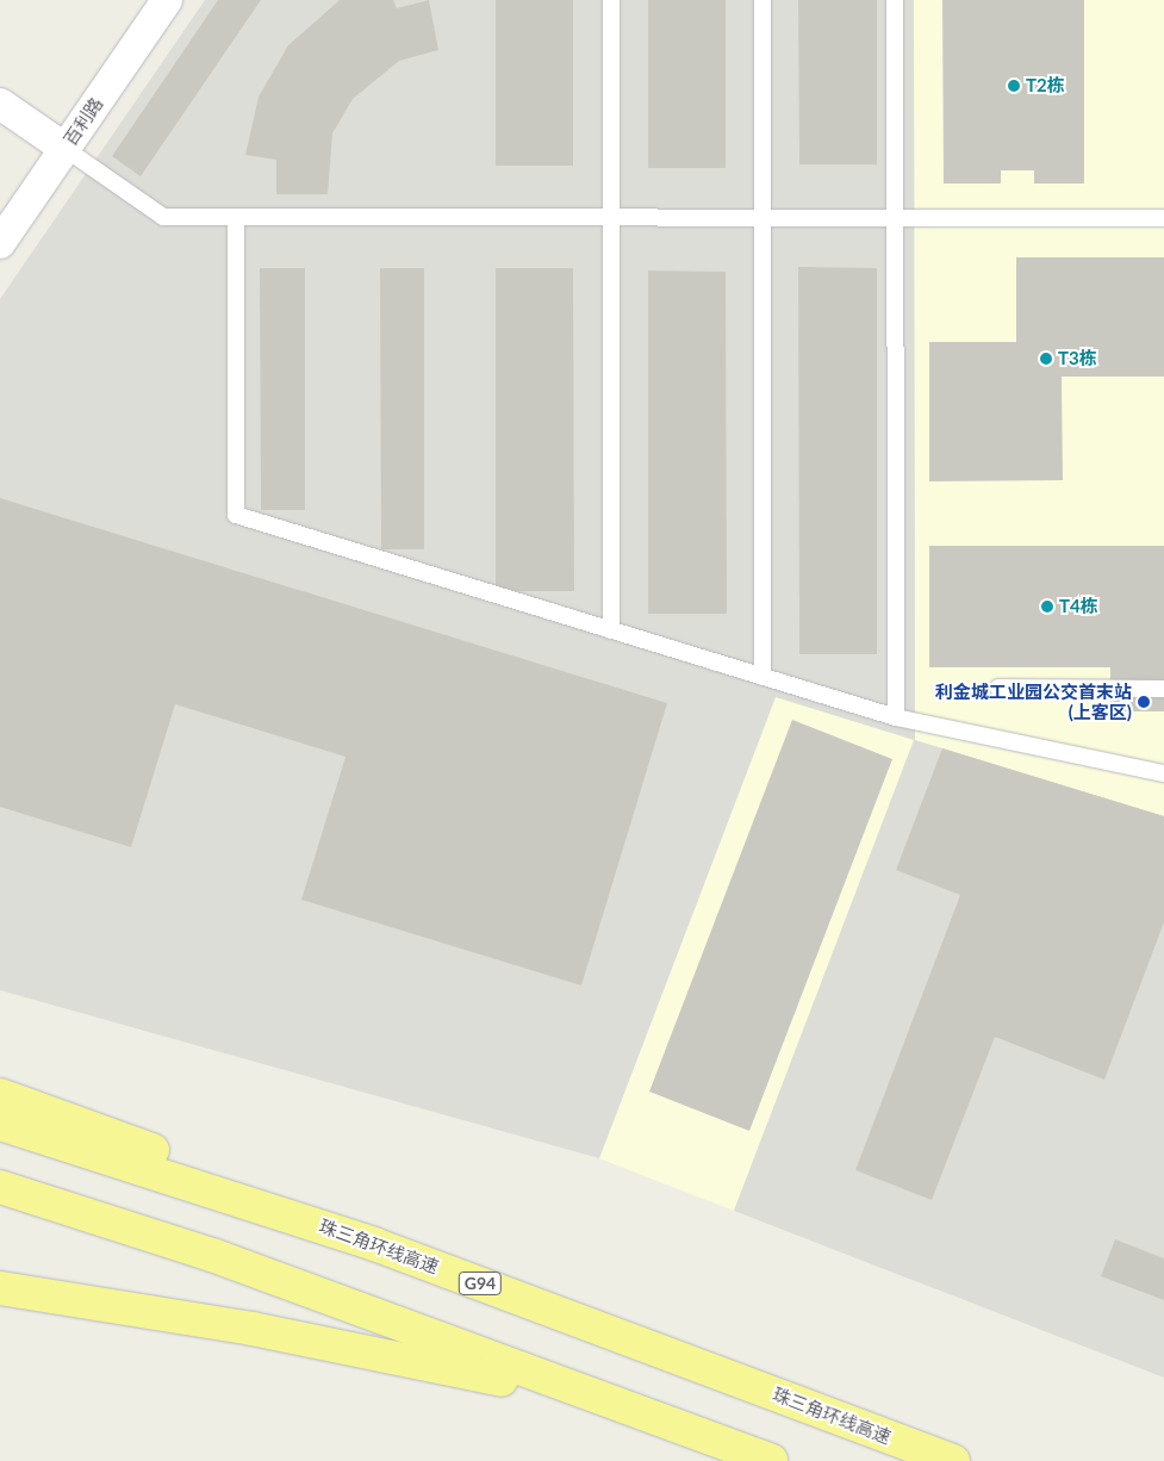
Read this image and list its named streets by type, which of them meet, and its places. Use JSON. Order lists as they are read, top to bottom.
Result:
{
  "streets": {
    "highway": ["珠三角环线高速", "G94"],
    "street": ["百利路"]
  },
  "places": [
    "T2栋",
    "T3栋",
    "T4栋",
    "利金城工业园公交首末站 (上客区)"
  ]
}
